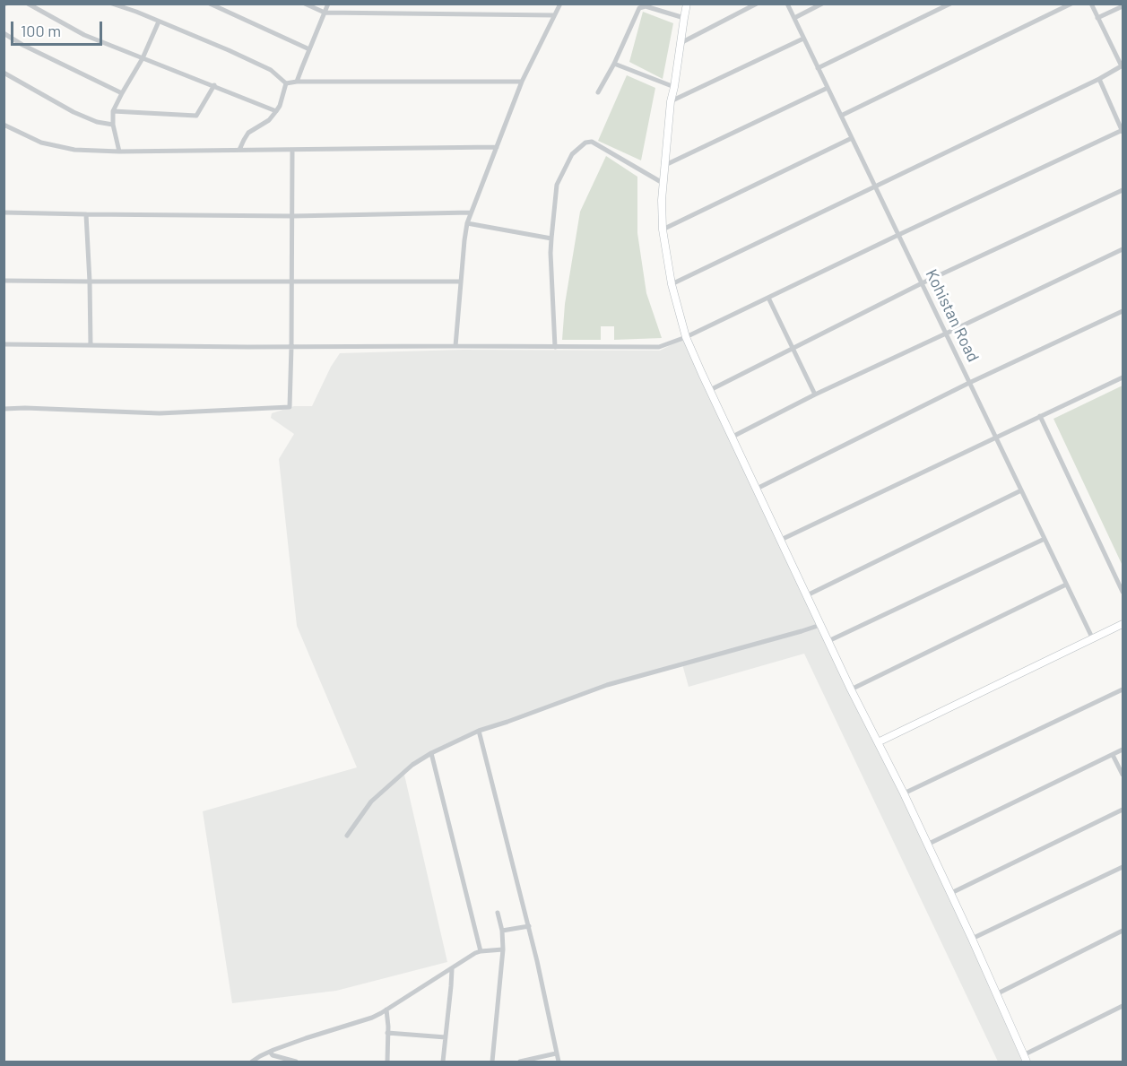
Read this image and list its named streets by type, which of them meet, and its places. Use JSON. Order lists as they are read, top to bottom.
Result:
{
  "streets": {
    "street": ["Kohistan Road"]
  },
  "scale_bar": "100 m"
}
